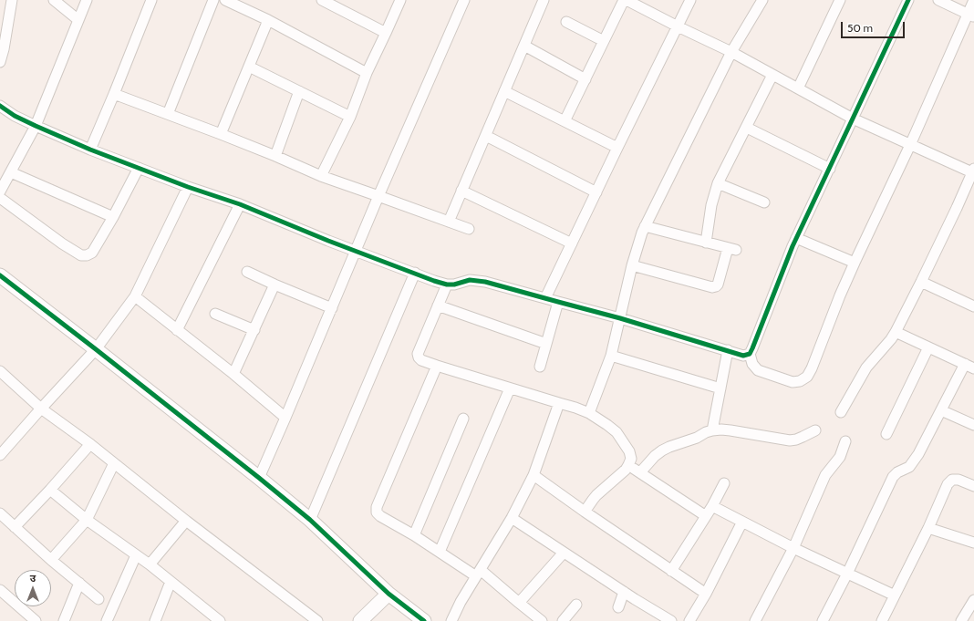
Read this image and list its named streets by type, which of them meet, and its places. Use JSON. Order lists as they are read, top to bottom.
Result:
{
  "scale_bar": "50 m",
  "north": "top"
}
